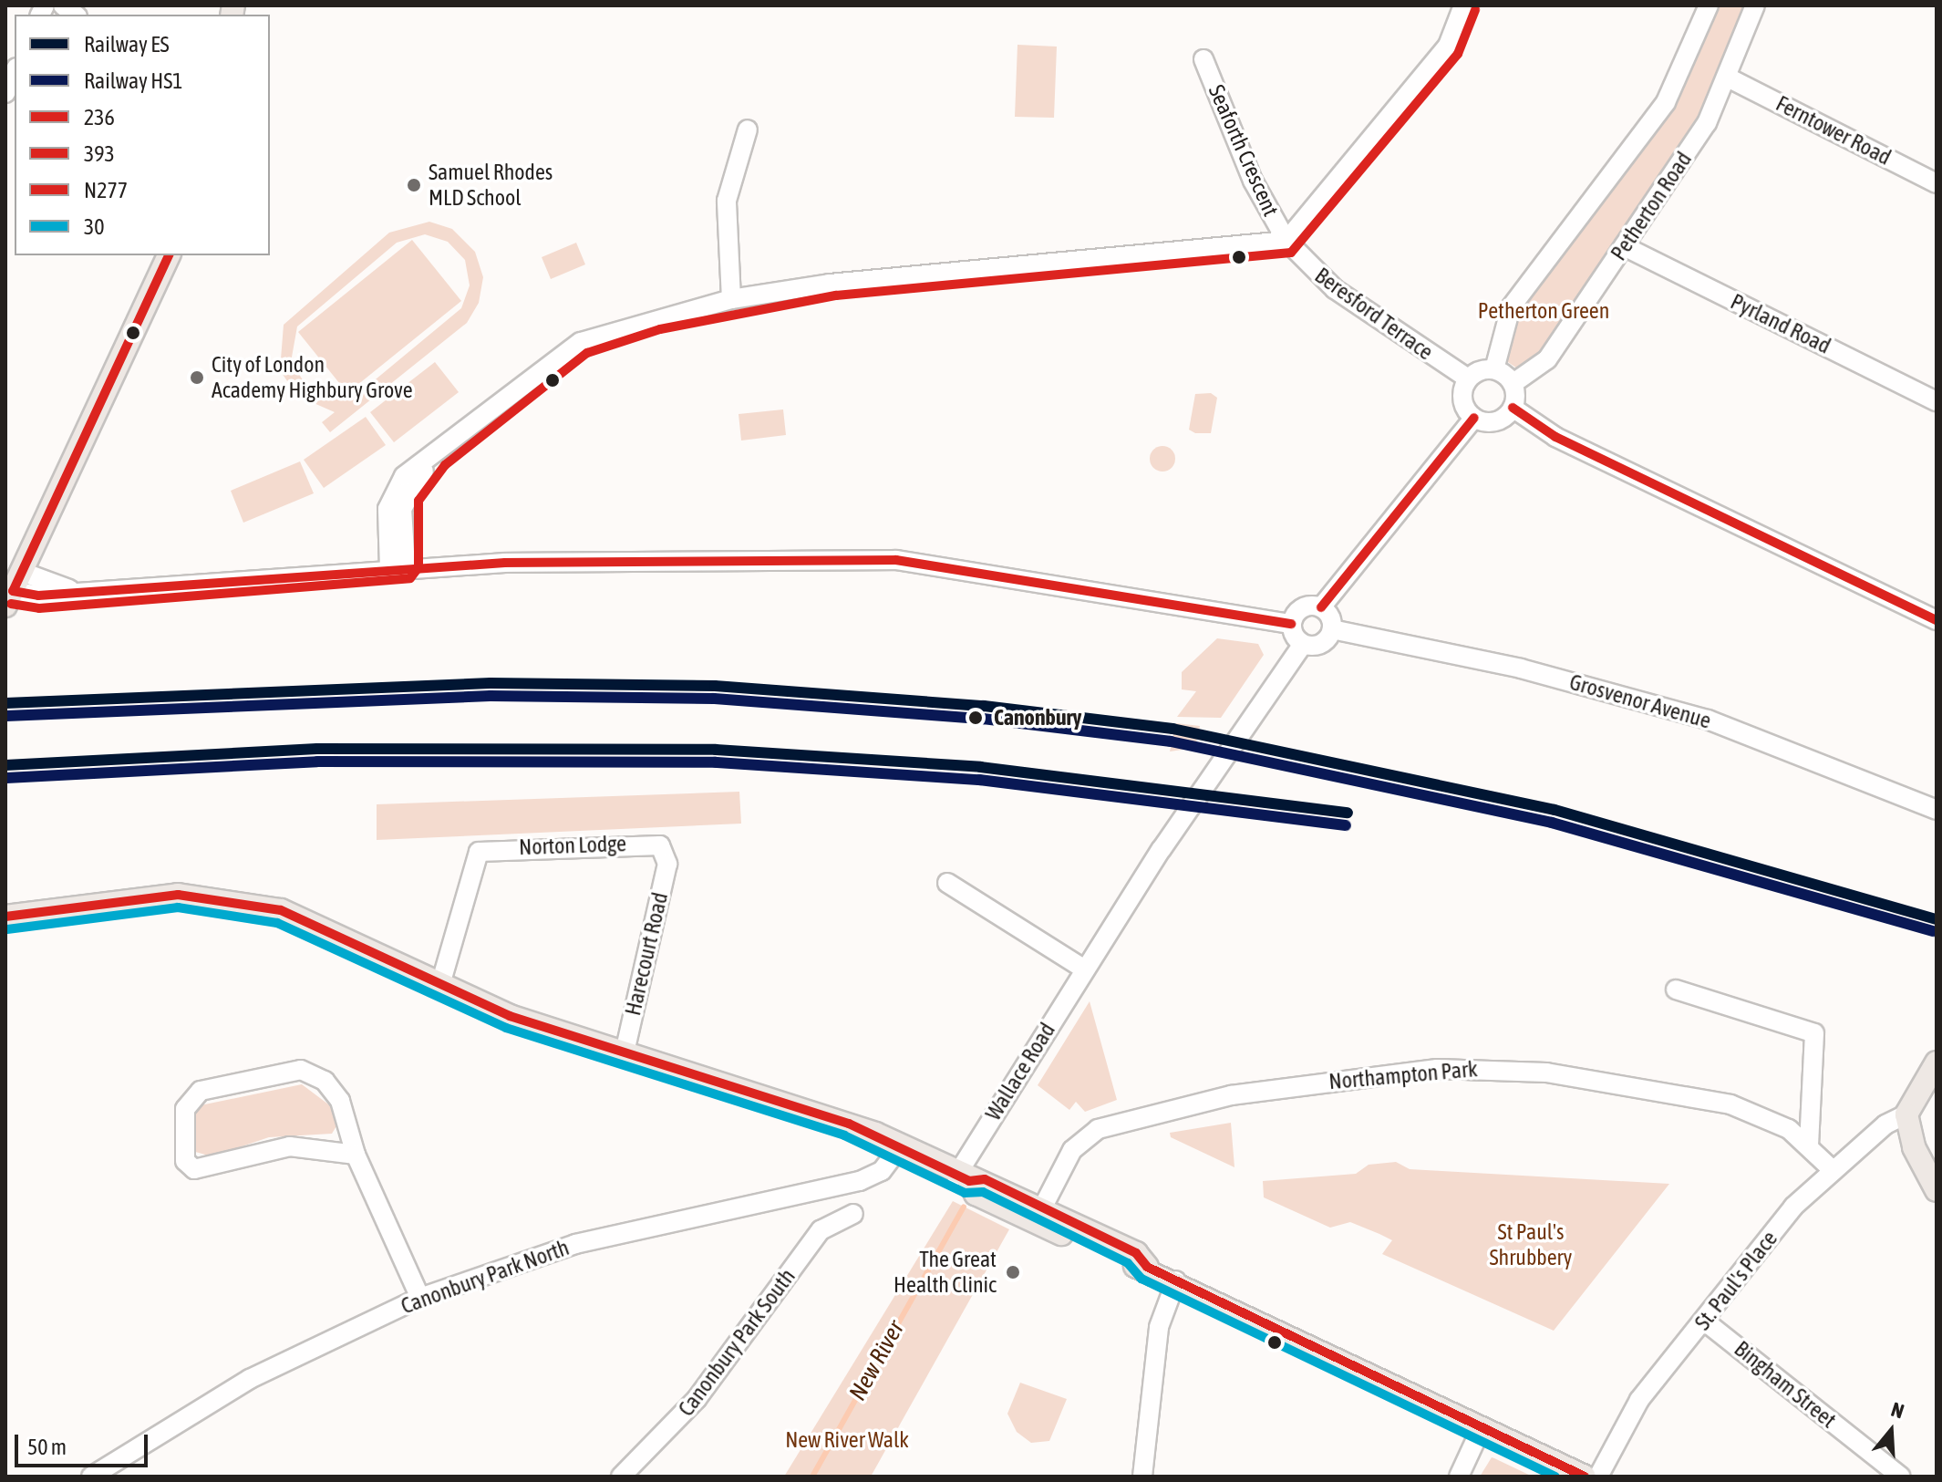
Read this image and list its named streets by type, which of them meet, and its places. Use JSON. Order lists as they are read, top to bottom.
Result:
{
  "streets": {
    "street": [
      "Ferntower Road",
      "Seaforth Crescent",
      "Petherton Road",
      "Beresford Terrace",
      "Pyrland Road",
      "Grosvenor Avenue",
      "Norton Lodge",
      "Harecourt Road",
      "Wallace Road",
      "Northampton Park",
      "Canonbury Park North",
      "St. Paul's Place",
      "Canonbury Park South",
      "Bingham Street"
    ]
  },
  "crossings": [
    ["Ferntower Road", "Petherton Road"],
    ["Seaforth Crescent", "Beresford Terrace"],
    ["Petherton Road", "Beresford Terrace"],
    ["Petherton Road", "Pyrland Road"],
    ["Grosvenor Avenue", "Wallace Road"],
    ["Norton Lodge", "Harecourt Road"],
    ["Northampton Park", "St. Paul's Place"],
    ["St. Paul's Place", "Bingham Street"]
  ],
  "water": ["New River"],
  "parks": ["Petherton Green", "St Paul's Shrubbery", "New River Walk"],
  "places": [
    "Samuel Rhodes MLD School",
    "City of London Academy Highbury Grove",
    "Canonbury",
    "The Great Health Clinic"
  ],
  "lines": [
    "transit line 393",
    "transit line 236",
    "rail line ES",
    "rail line HS1",
    "transit line N277",
    "transit line 30"
  ],
  "legend": [
    "Railway ES",
    "Railway HS1",
    "236",
    "393",
    "N277",
    "30"
  ],
  "scale_bar": "50 m",
  "north": "top"
}
